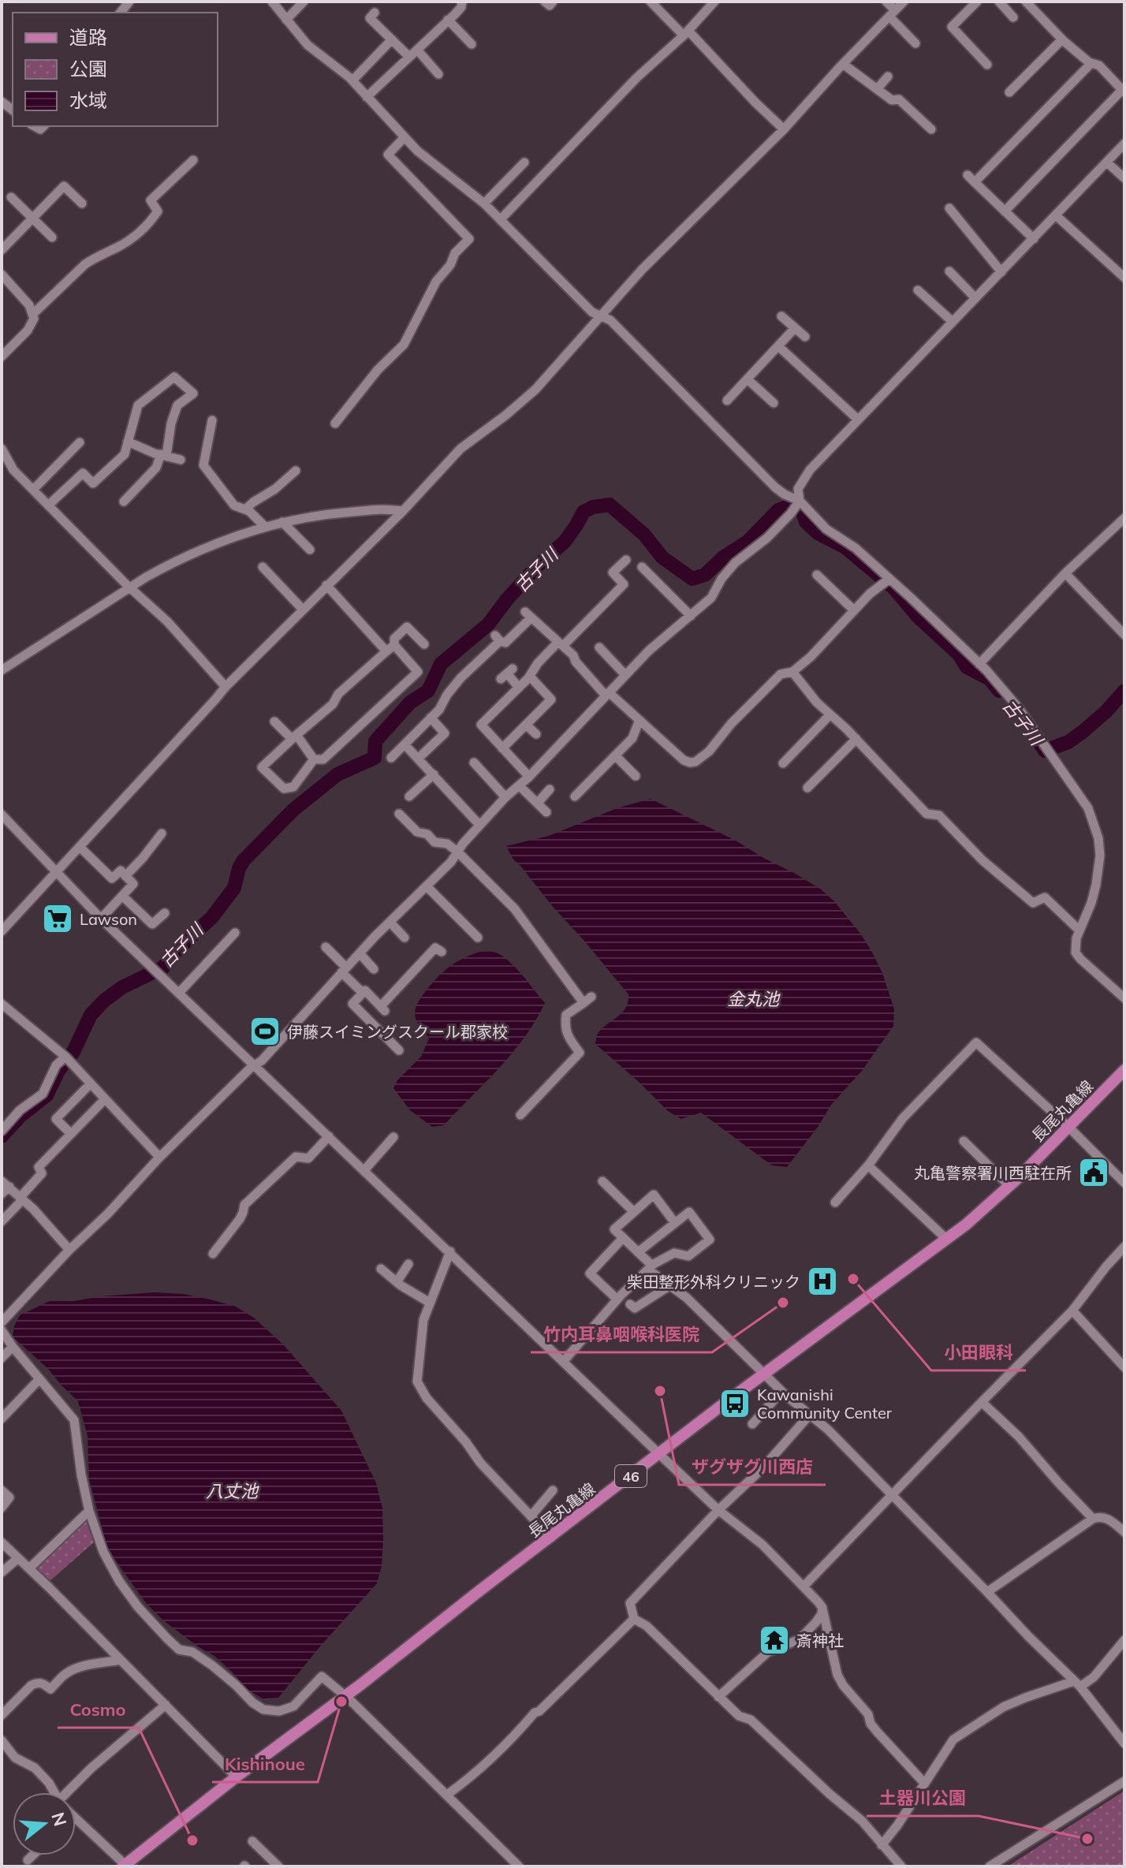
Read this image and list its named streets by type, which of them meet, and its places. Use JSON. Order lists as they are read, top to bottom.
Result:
{
  "streets": {
    "main road": ["長尾丸亀線", "46"]
  },
  "water": ["古子川", "金丸池", "八丈池"],
  "places": {
    "supermarket": ["Lawson"],
    "sports": ["伊藤スイミングスクール郡家校"],
    "public building": ["丸亀警察署川西駐在所"],
    "other": [
      "小田眼科",
      "竹内耳鼻咽喉科医院",
      "ザグザグ川西店",
      "Kishinoue",
      "土器川公園",
      "Cosmo"
    ],
    "hospital": ["柴田整形外科クリニック"],
    "bus stop": ["Kawanishi Community Center"],
    "temple": ["斎神社"]
  },
  "legend": ["道路", "公園", "水域"],
  "north": "right"
}
